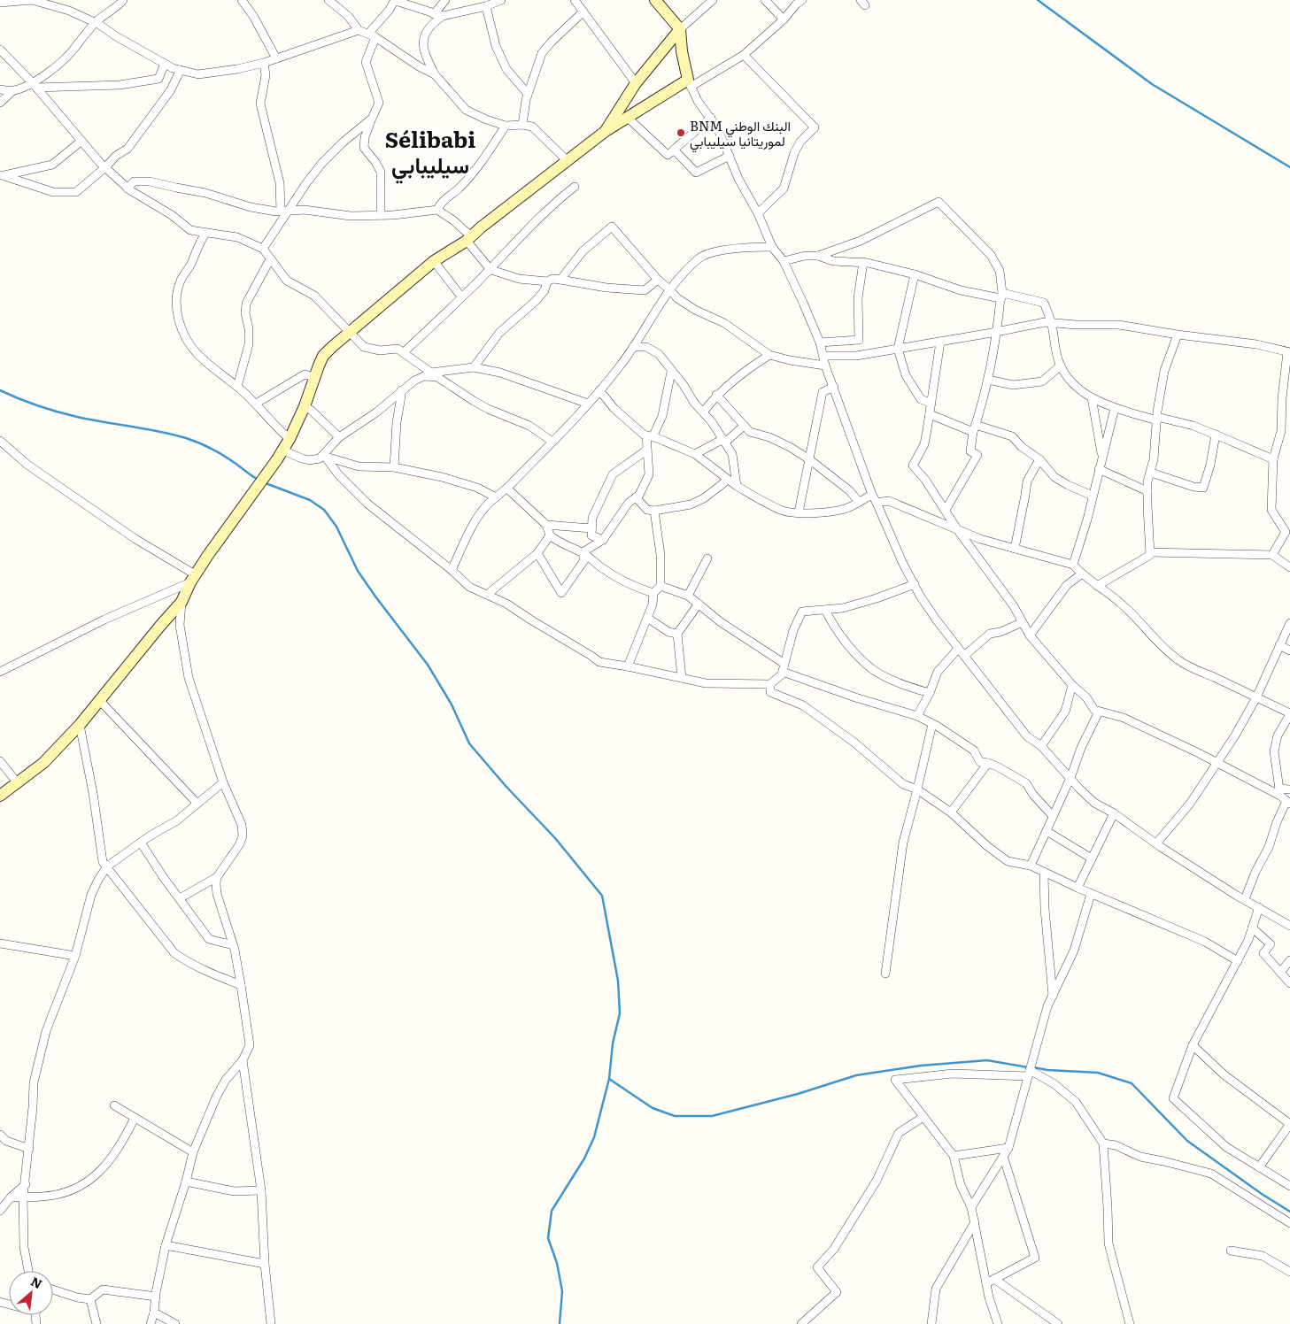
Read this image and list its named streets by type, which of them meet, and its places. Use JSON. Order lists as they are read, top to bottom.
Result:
{
  "districts": ["Sélibabi سيليبابي"],
  "places": ["BNM البنك الوطني لموريتانيا سيليبابي"],
  "north": "top right"
}
